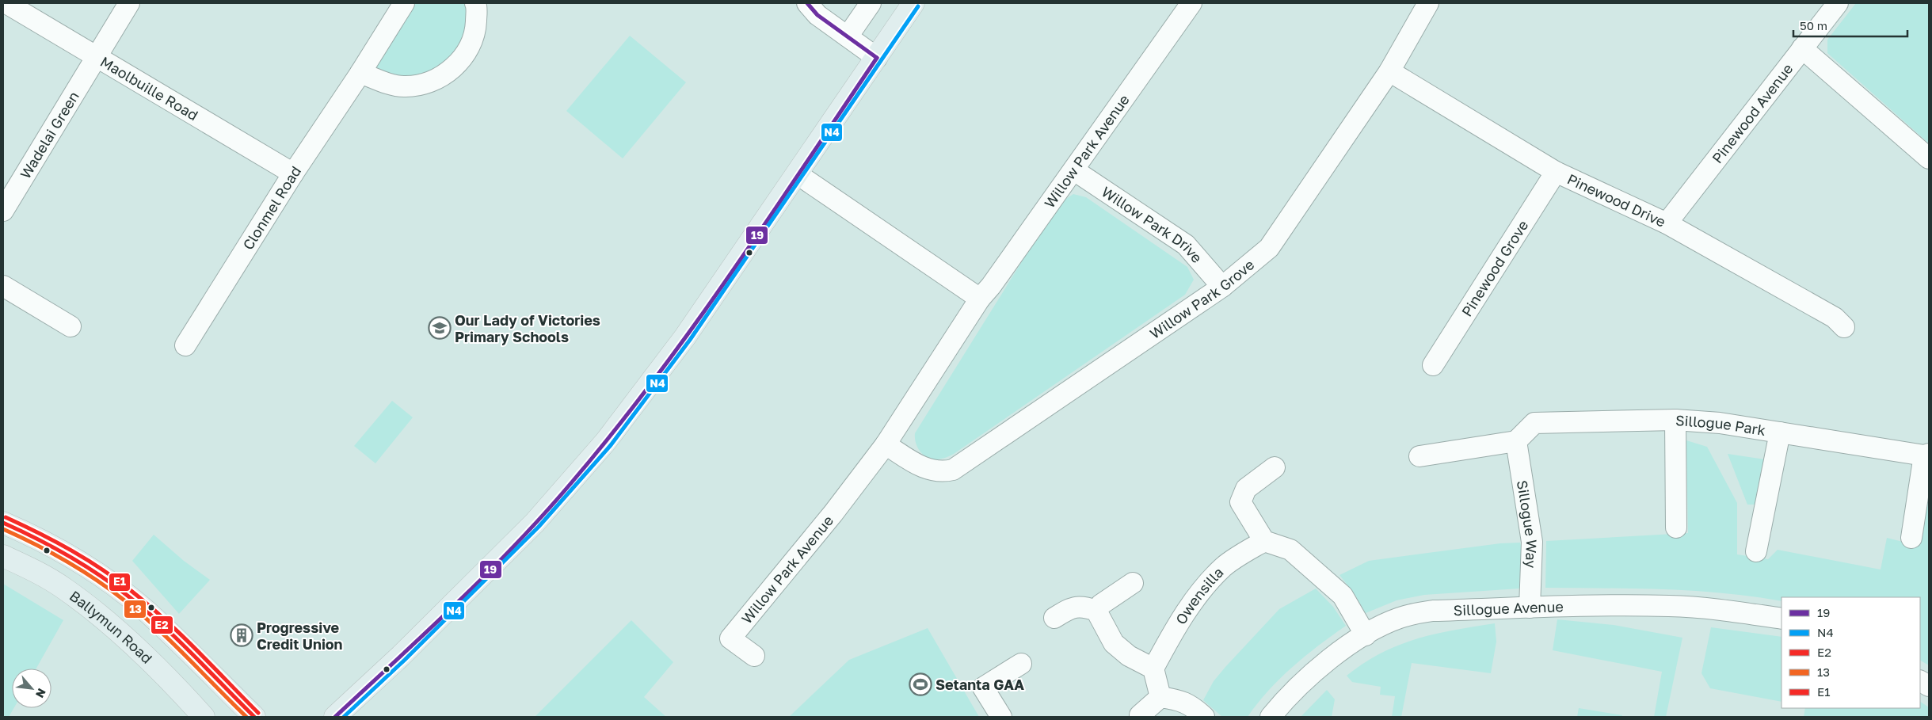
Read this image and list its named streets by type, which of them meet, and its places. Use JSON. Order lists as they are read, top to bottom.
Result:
{
  "streets": {
    "main road": ["Ballymun Road"],
    "street": [
      "Maolbuille Road",
      "Pinewood Avenue",
      "Wadelai Green",
      "Willow Park Avenue",
      "Pinewood Drive",
      "Clonmel Road",
      "Willow Park Drive",
      "Pinewood Grove",
      "Willow Park Grove",
      "Sillogue Park",
      "Sillogue Way",
      "Owensilla",
      "Sillogue Avenue"
    ]
  },
  "crossings": [
    ["Maolbuille Road", "Wadelai Green"],
    ["Maolbuille Road", "Clonmel Road"],
    ["Pinewood Avenue", "Pinewood Drive"],
    ["Willow Park Avenue", "Willow Park Drive"],
    ["Willow Park Avenue", "Willow Park Grove"],
    ["Pinewood Drive", "Pinewood Grove"],
    ["Pinewood Drive", "Willow Park Grove"],
    ["Willow Park Drive", "Willow Park Grove"],
    ["Sillogue Park", "Sillogue Way"],
    ["Sillogue Way", "Sillogue Avenue"]
  ],
  "places": {
    "school or university": ["Our Lady of Victories Primary Schools"],
    "building": ["Progressive Credit Union"],
    "sports": ["Setanta GAA"]
  },
  "lines": [
    "transit line 19",
    "transit line N4",
    "transit line E1",
    "transit line E2",
    "transit line 13"
  ],
  "legend": [
    "19",
    "N4",
    "E2",
    "13",
    "E1"
  ],
  "scale_bar": "50 m",
  "north": "bottom right"
}
